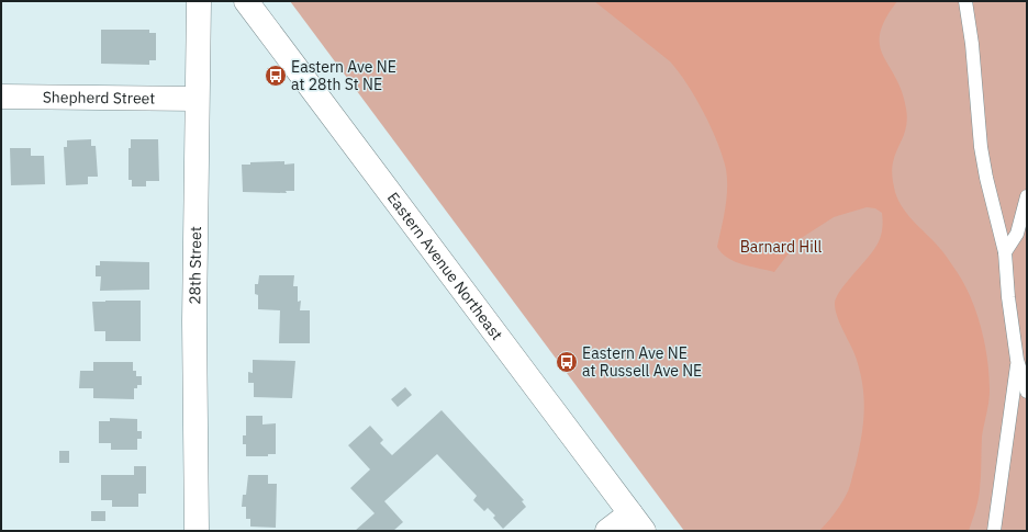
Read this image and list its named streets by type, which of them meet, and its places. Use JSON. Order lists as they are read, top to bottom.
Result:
{
  "streets": {
    "street": ["Shepherd Street", "28th Street", "Eastern Avenue Northeast"]
  },
  "crossings": [
    ["Shepherd Street", "28th Street"]
  ],
  "parks": ["Barnard Hill"],
  "places": {
    "bus stop": ["Eastern Ave NE at 28th St NE", "Eastern Ave NE at Russell Ave NE"]
  }
}
